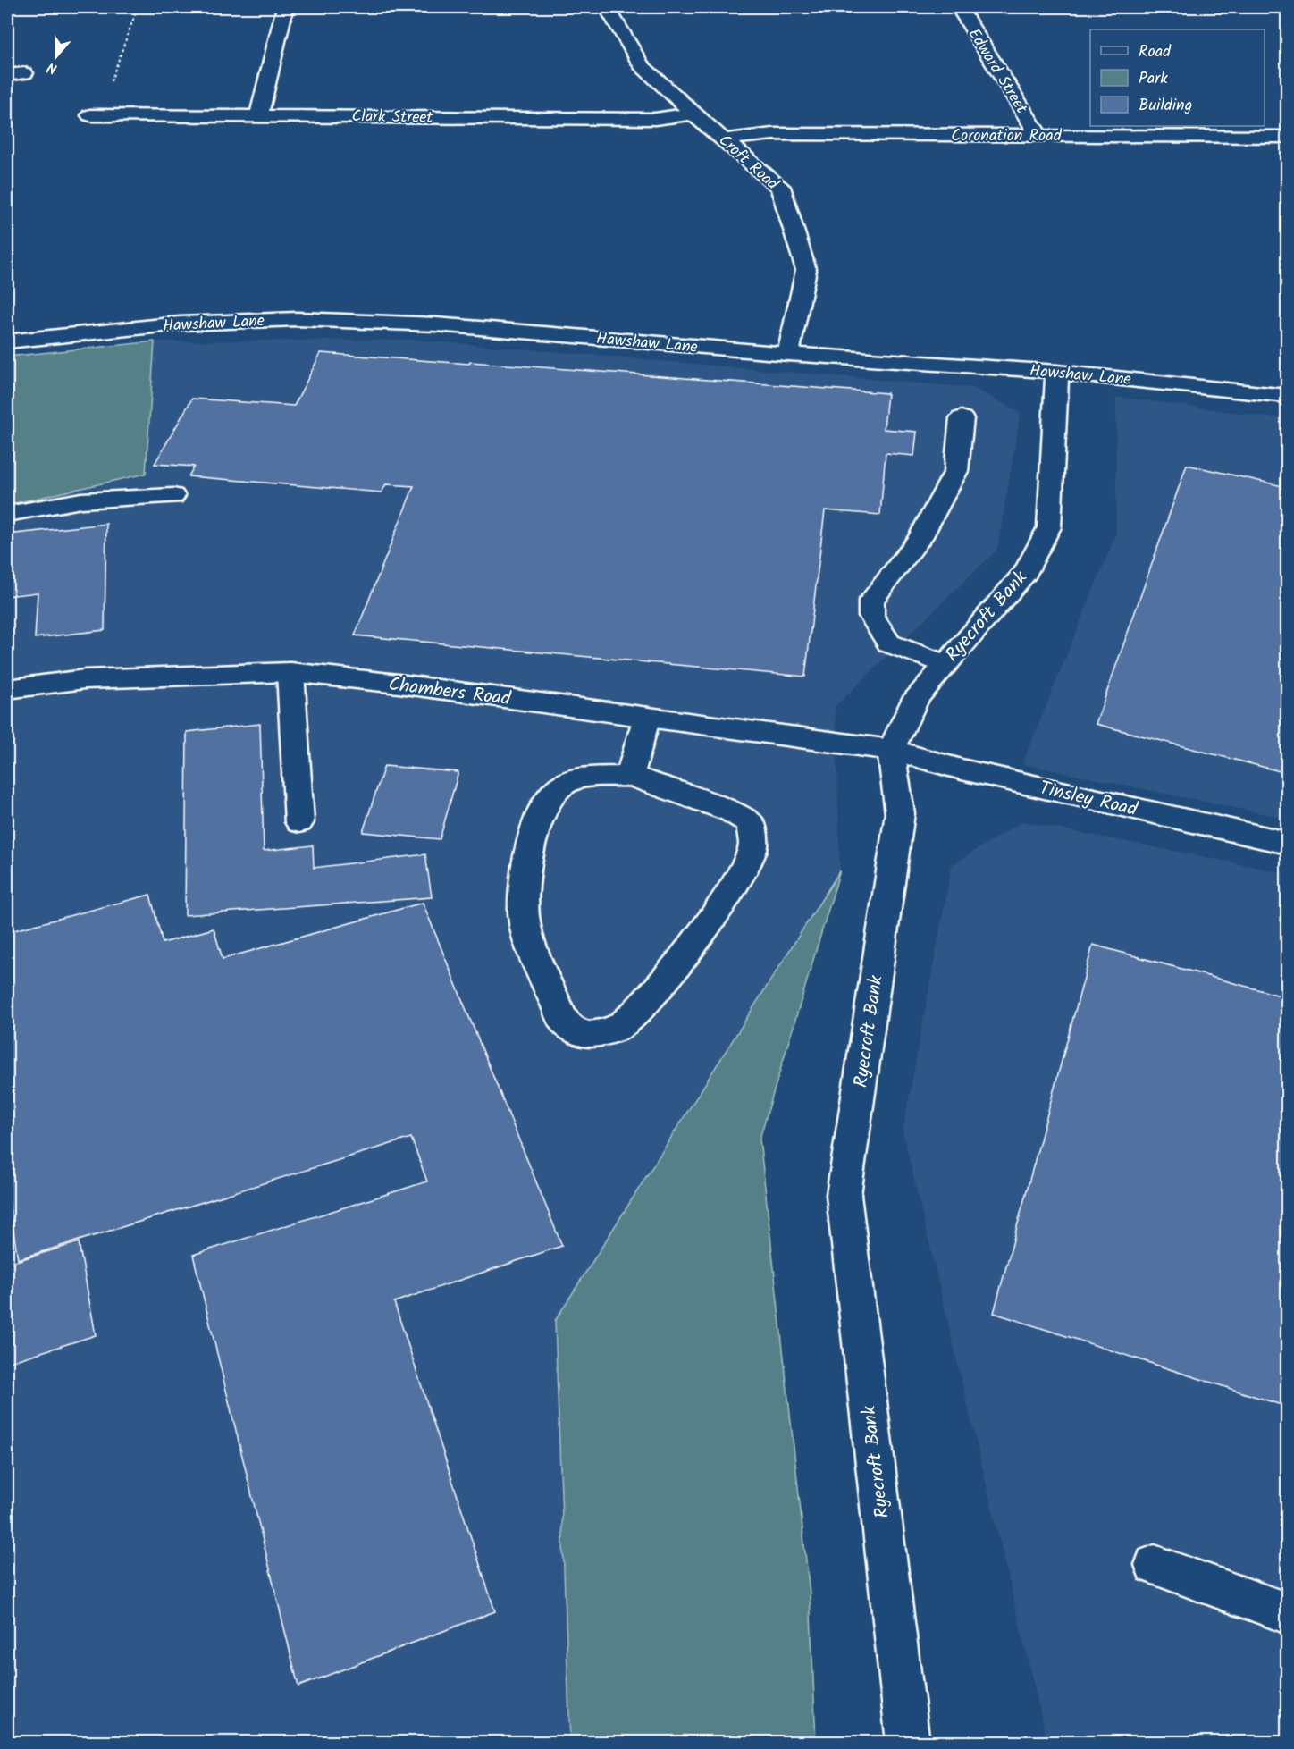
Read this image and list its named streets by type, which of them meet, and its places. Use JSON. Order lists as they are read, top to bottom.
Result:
{
  "streets": {
    "street": [
      "Edward Street",
      "Clark Street",
      "Coronation Road",
      "Croft Road",
      "Hawshaw Lane",
      "Ryecroft Bank",
      "Chambers Road",
      "Tinsley Road"
    ]
  },
  "crossings": [
    ["Edward Street", "Coronation Road"],
    ["Clark Street", "Croft Road"],
    ["Coronation Road", "Croft Road"],
    ["Croft Road", "Hawshaw Lane"],
    ["Hawshaw Lane", "Ryecroft Bank"],
    ["Ryecroft Bank", "Chambers Road"],
    ["Ryecroft Bank", "Tinsley Road"],
    ["Chambers Road", "Tinsley Road"]
  ],
  "legend": ["Road", "Park", "Building"],
  "north": "bottom"
}
